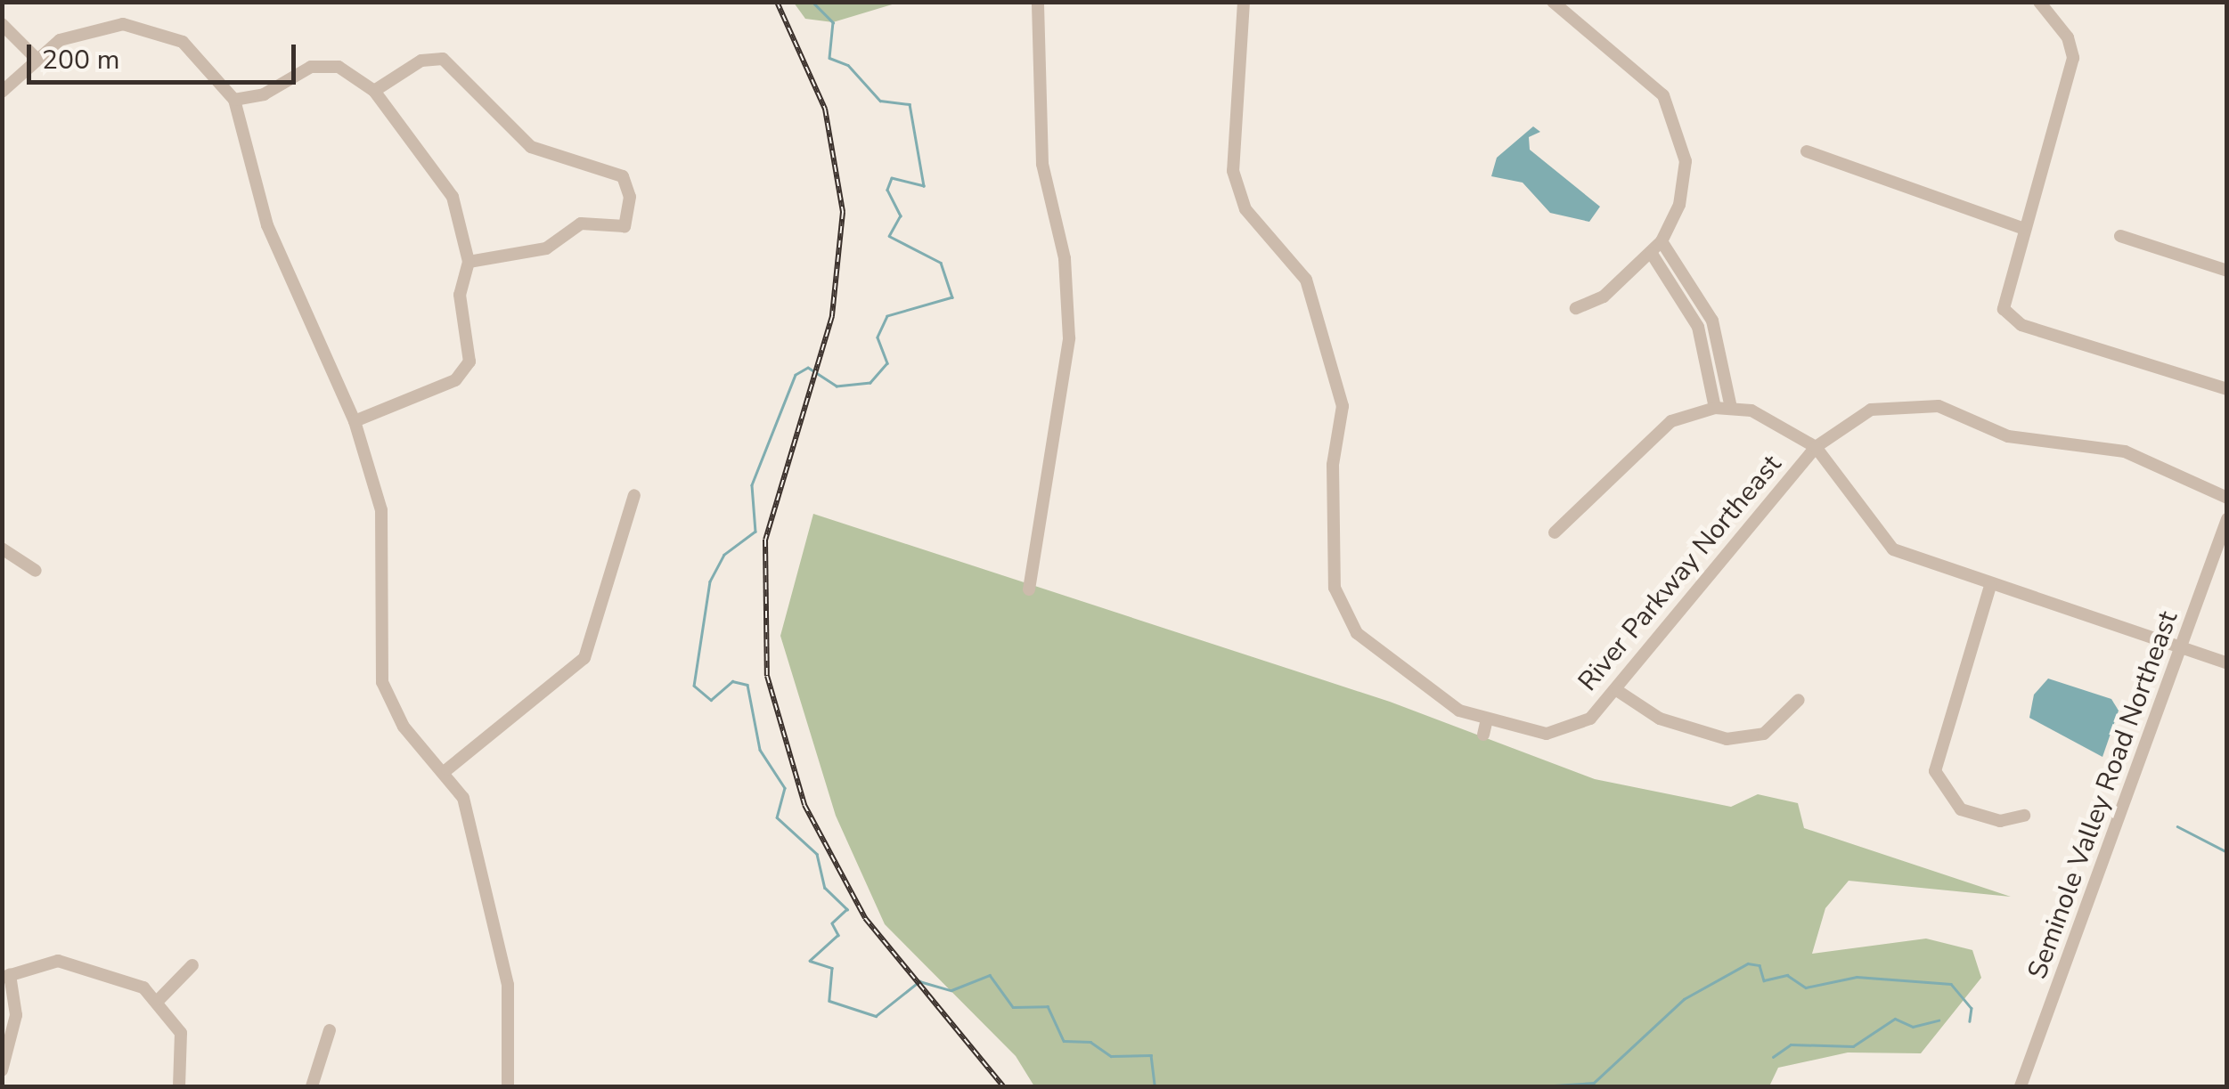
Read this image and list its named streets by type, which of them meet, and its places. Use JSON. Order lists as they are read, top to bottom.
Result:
{
  "streets": {
    "street": ["River Parkway Northeast", "Seminole Valley Road Northeast"]
  },
  "scale_bar": "200 m"
}
